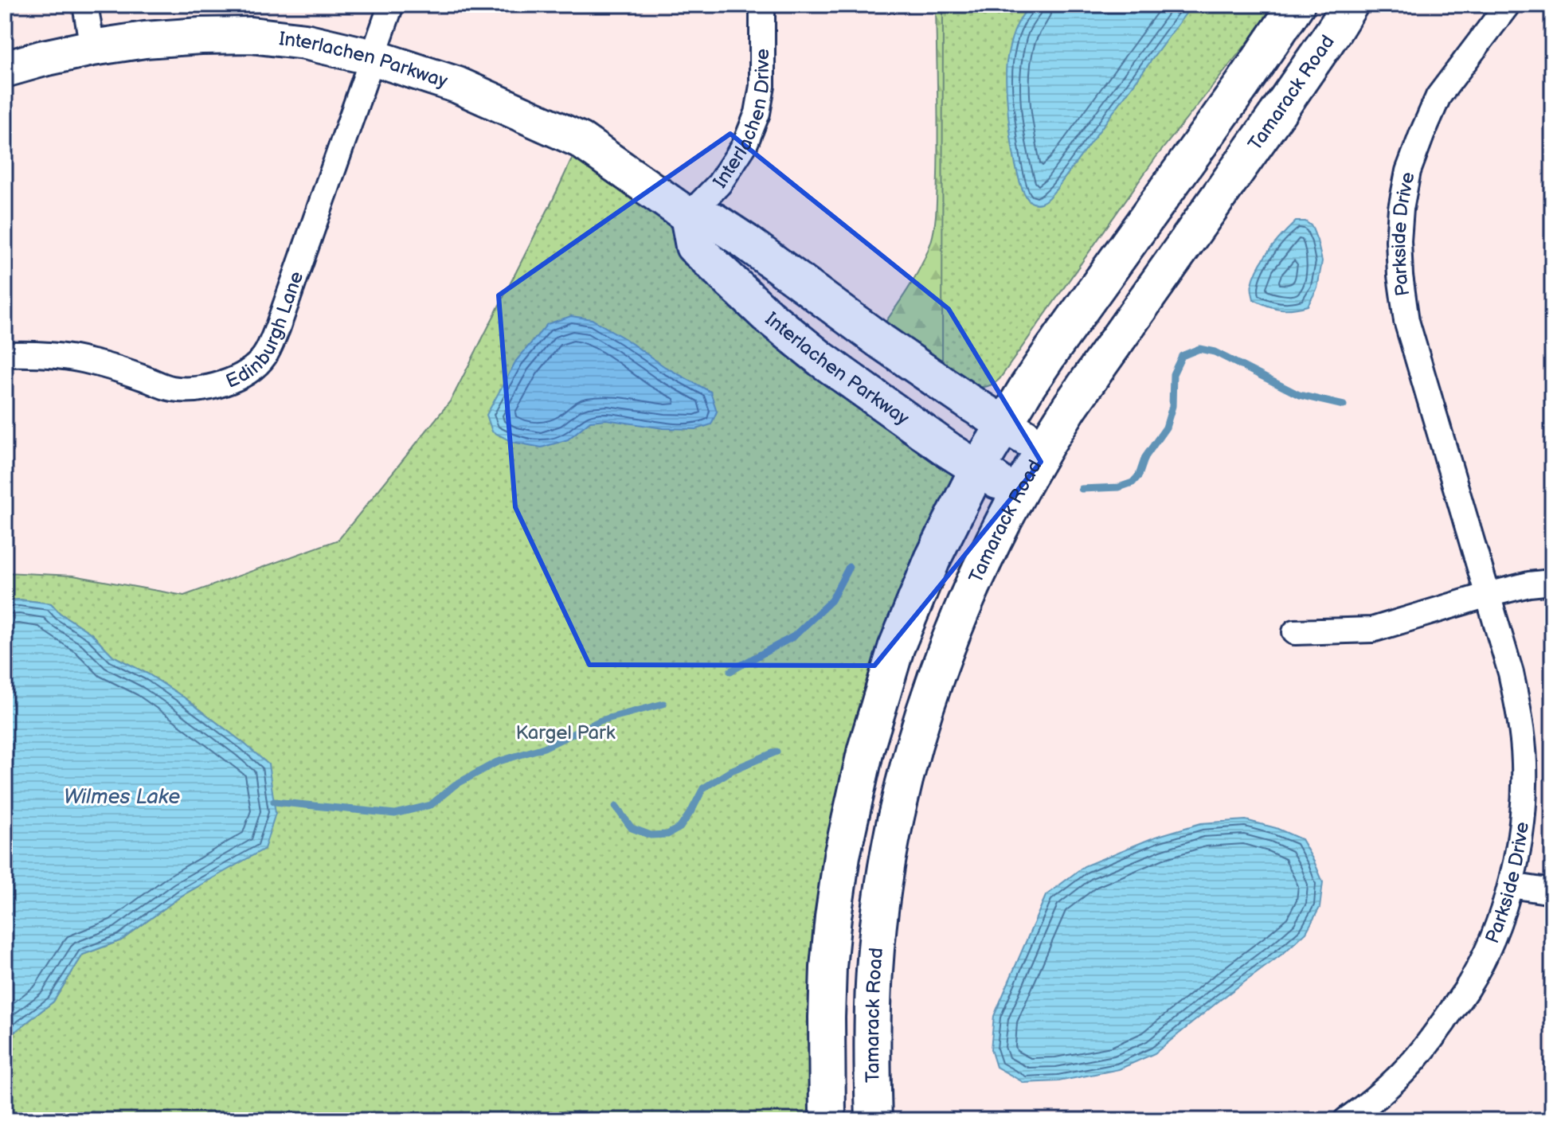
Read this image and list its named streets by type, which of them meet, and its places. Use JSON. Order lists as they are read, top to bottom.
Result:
{
  "streets": {
    "street": [
      "Interlachen Parkway",
      "Tamarack Road",
      "Interlachen Drive",
      "Parkside Drive",
      "Edinburgh Lane"
    ]
  },
  "crossings": [
    ["Interlachen Parkway", "Tamarack Road"],
    ["Interlachen Parkway", "Interlachen Drive"],
    ["Interlachen Parkway", "Edinburgh Lane"]
  ],
  "water": ["Wilmes Lake"],
  "parks": ["Kargel Park"]
}
